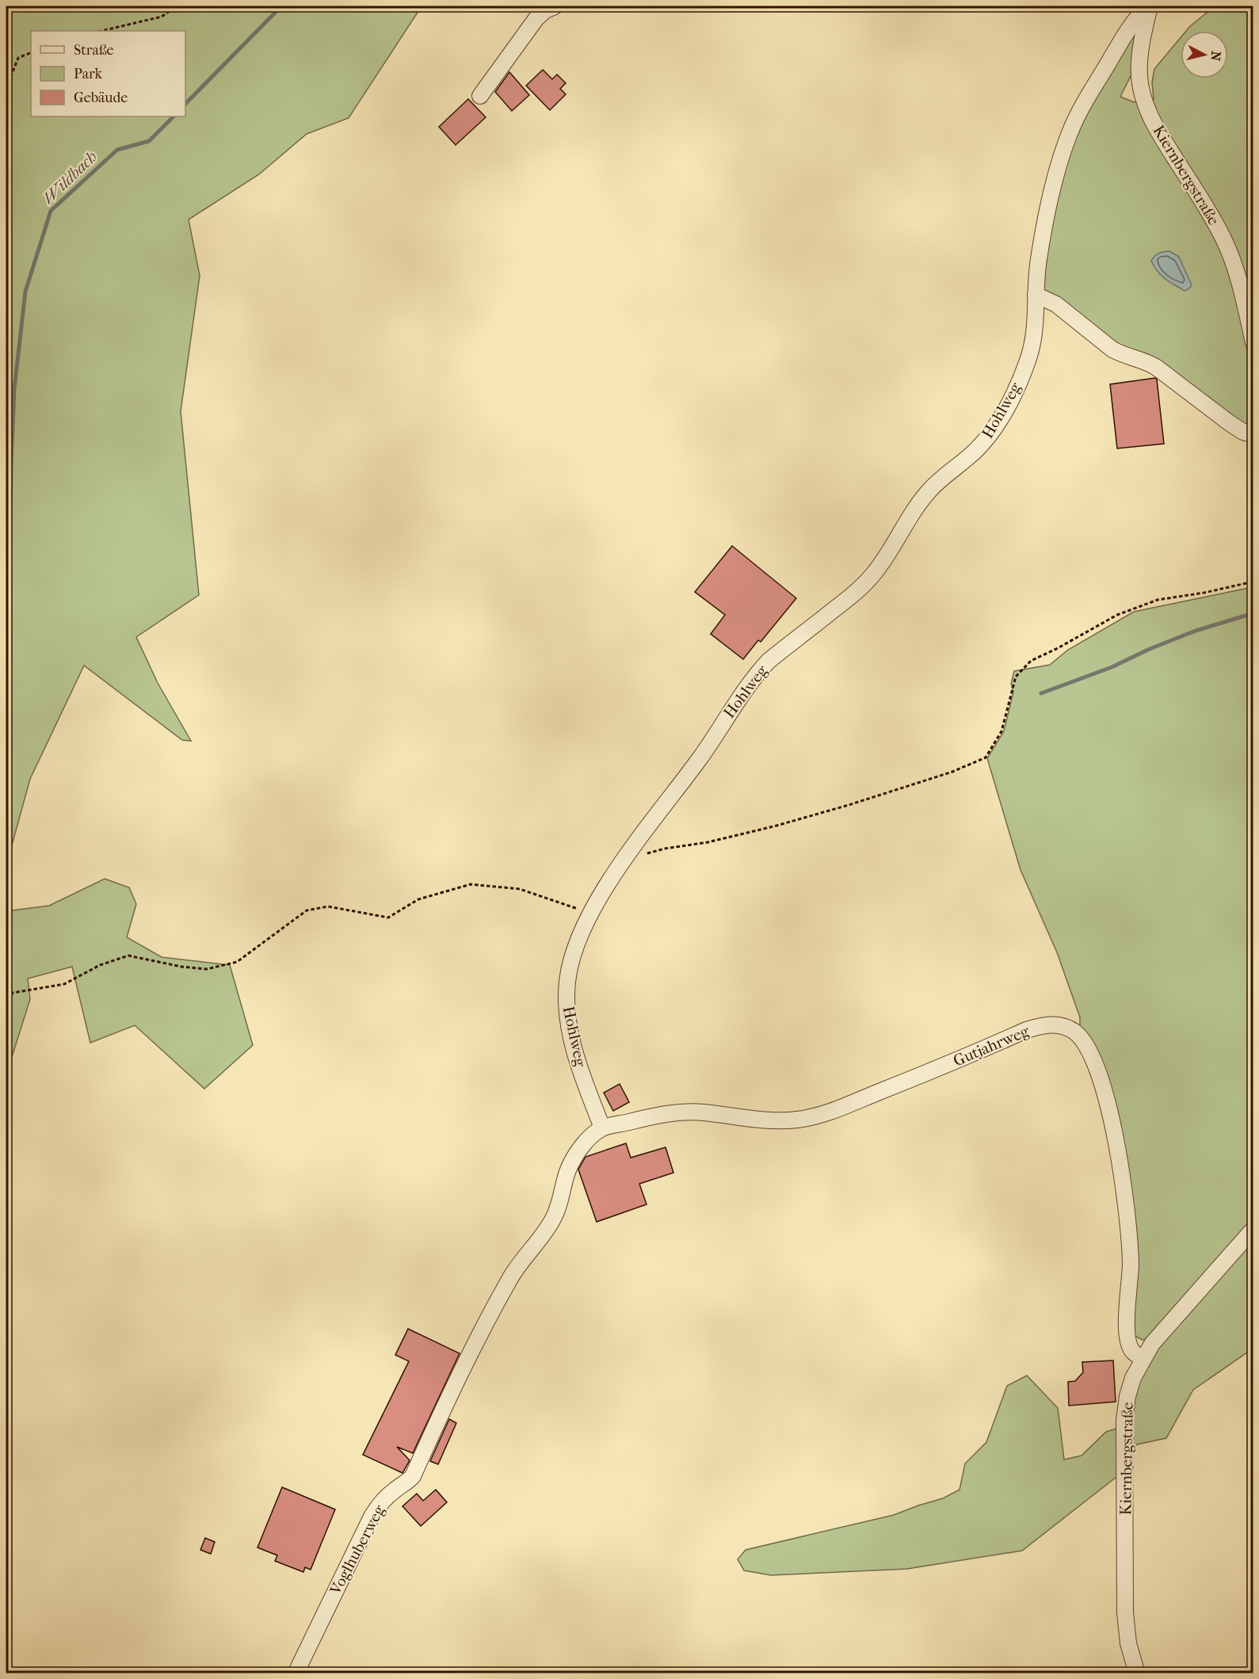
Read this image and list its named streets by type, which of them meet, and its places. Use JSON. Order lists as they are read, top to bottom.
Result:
{
  "streets": {
    "street": [
      "Kiernbergstraße",
      "Hohlweg",
      "Gutjahrweg",
      "Voglhuberweg"
    ]
  },
  "crossings": [
    ["Kiernbergstraße", "Hohlweg"],
    ["Kiernbergstraße", "Gutjahrweg"],
    ["Hohlweg", "Gutjahrweg"],
    ["Hohlweg", "Voglhuberweg"],
    ["Gutjahrweg", "Voglhuberweg"]
  ],
  "water": ["Wildbach"],
  "legend": ["Straße", "Park", "Gebäude"],
  "north": "right"
}
